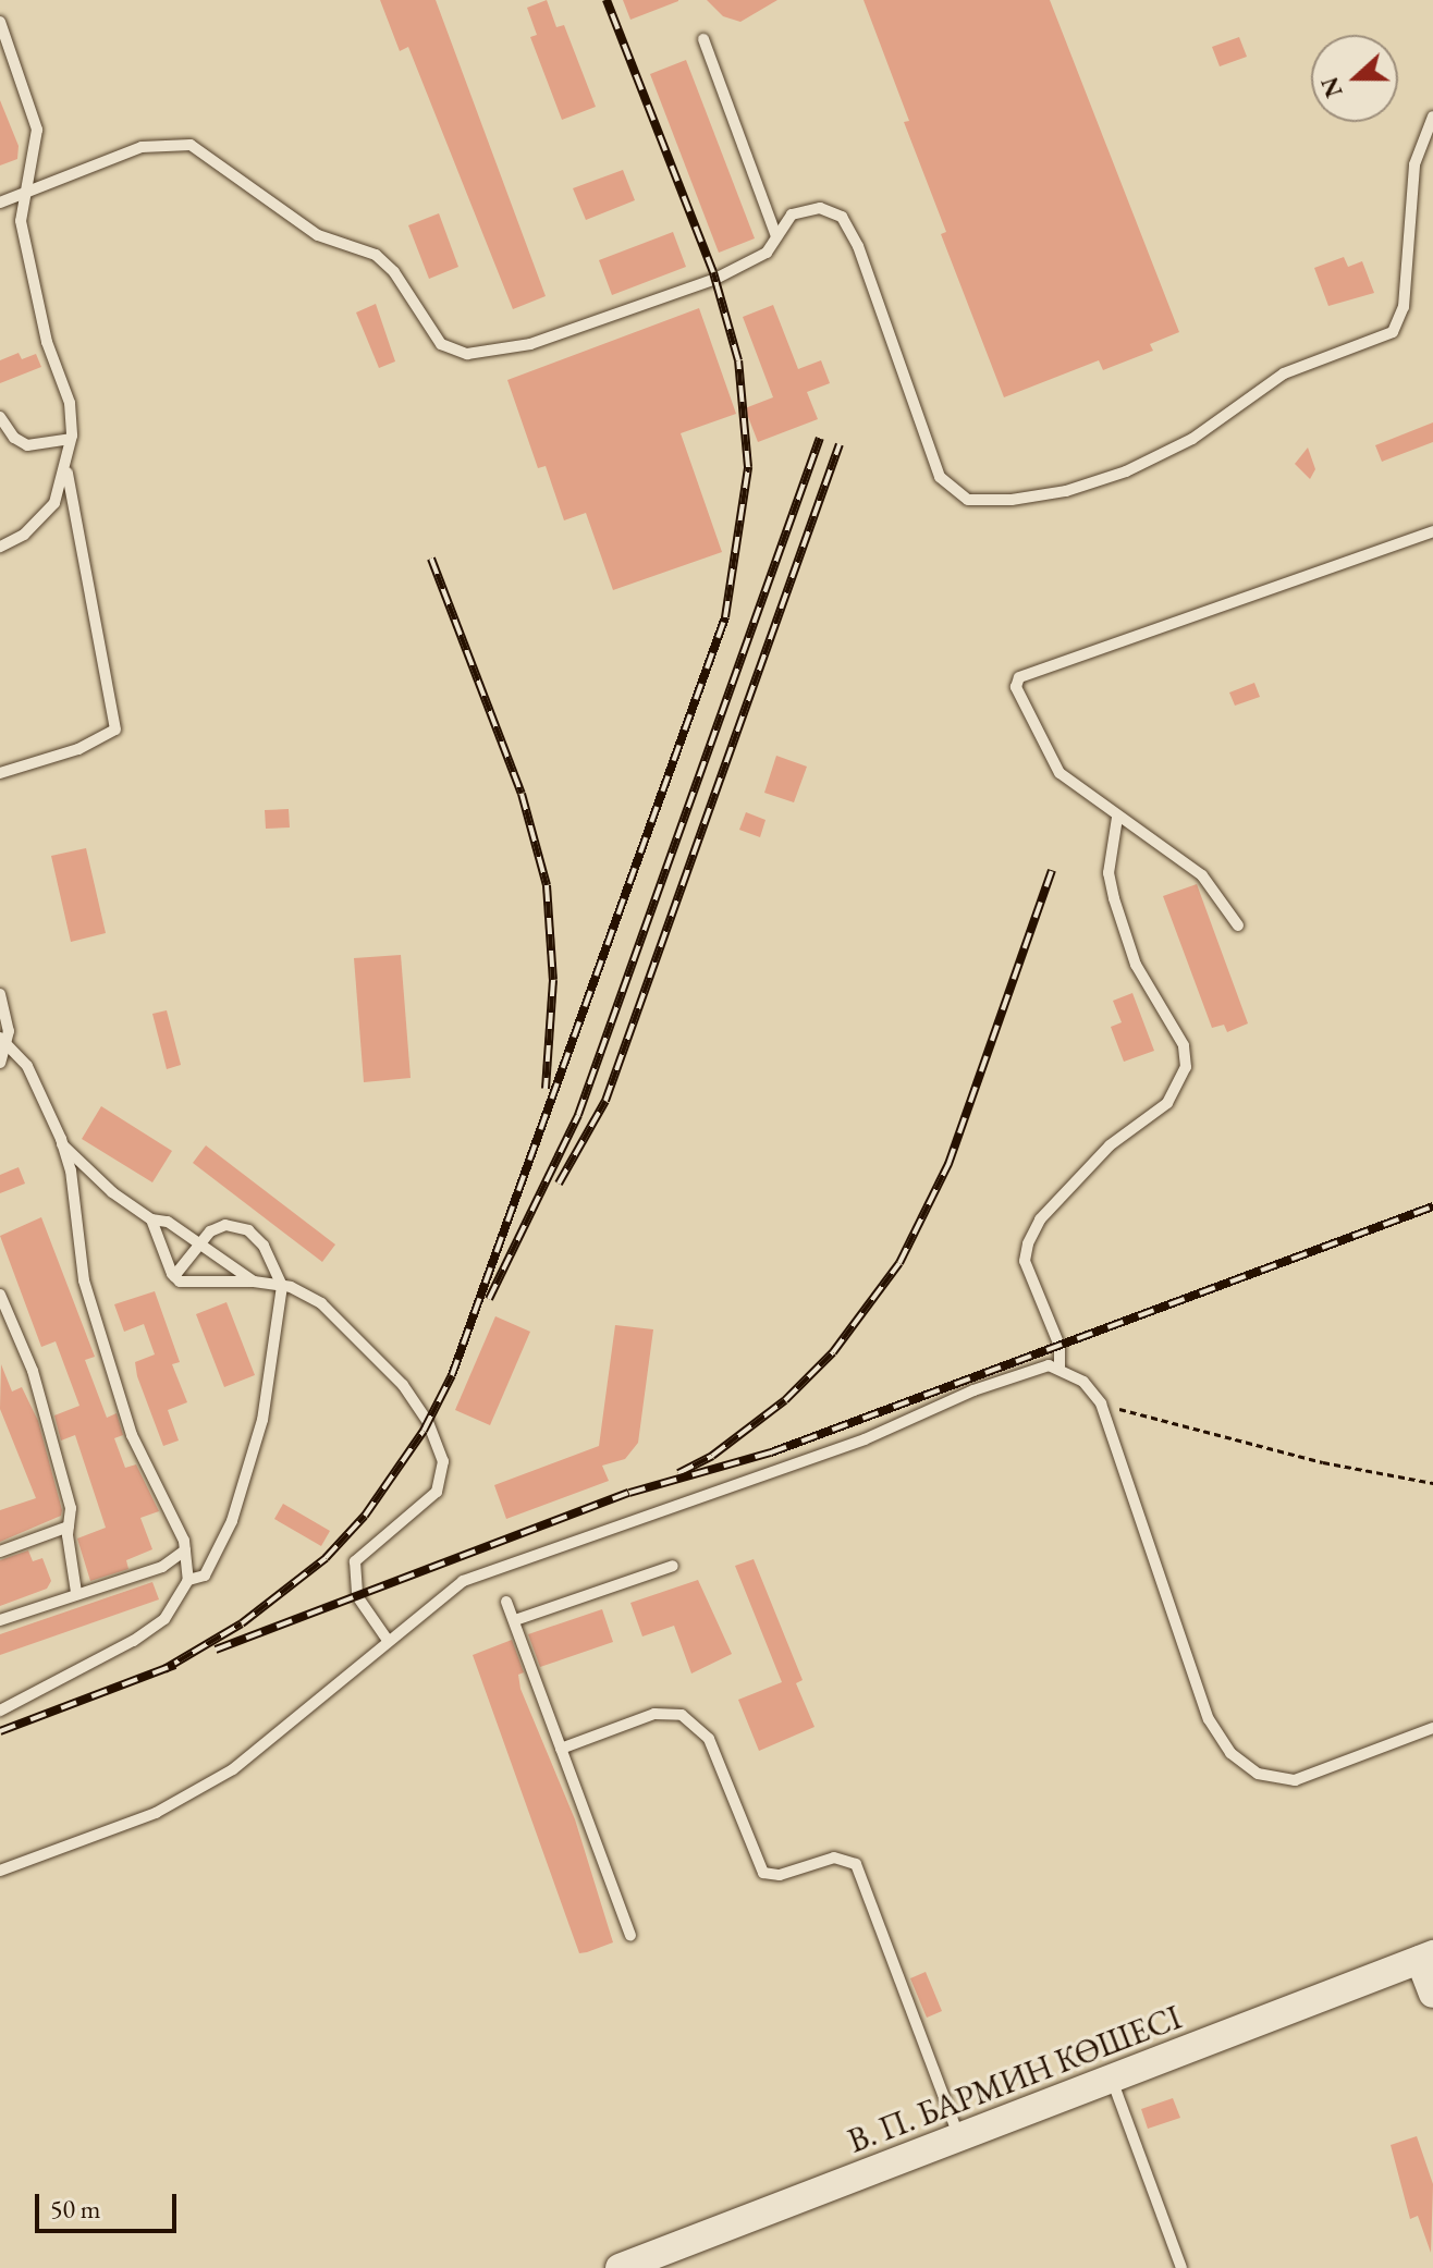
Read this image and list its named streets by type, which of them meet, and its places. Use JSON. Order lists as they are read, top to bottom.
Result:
{
  "streets": {
    "street": ["В. П. БАРМИН КӨШЕСІ"]
  },
  "scale_bar": "50 m",
  "north": "left"
}
